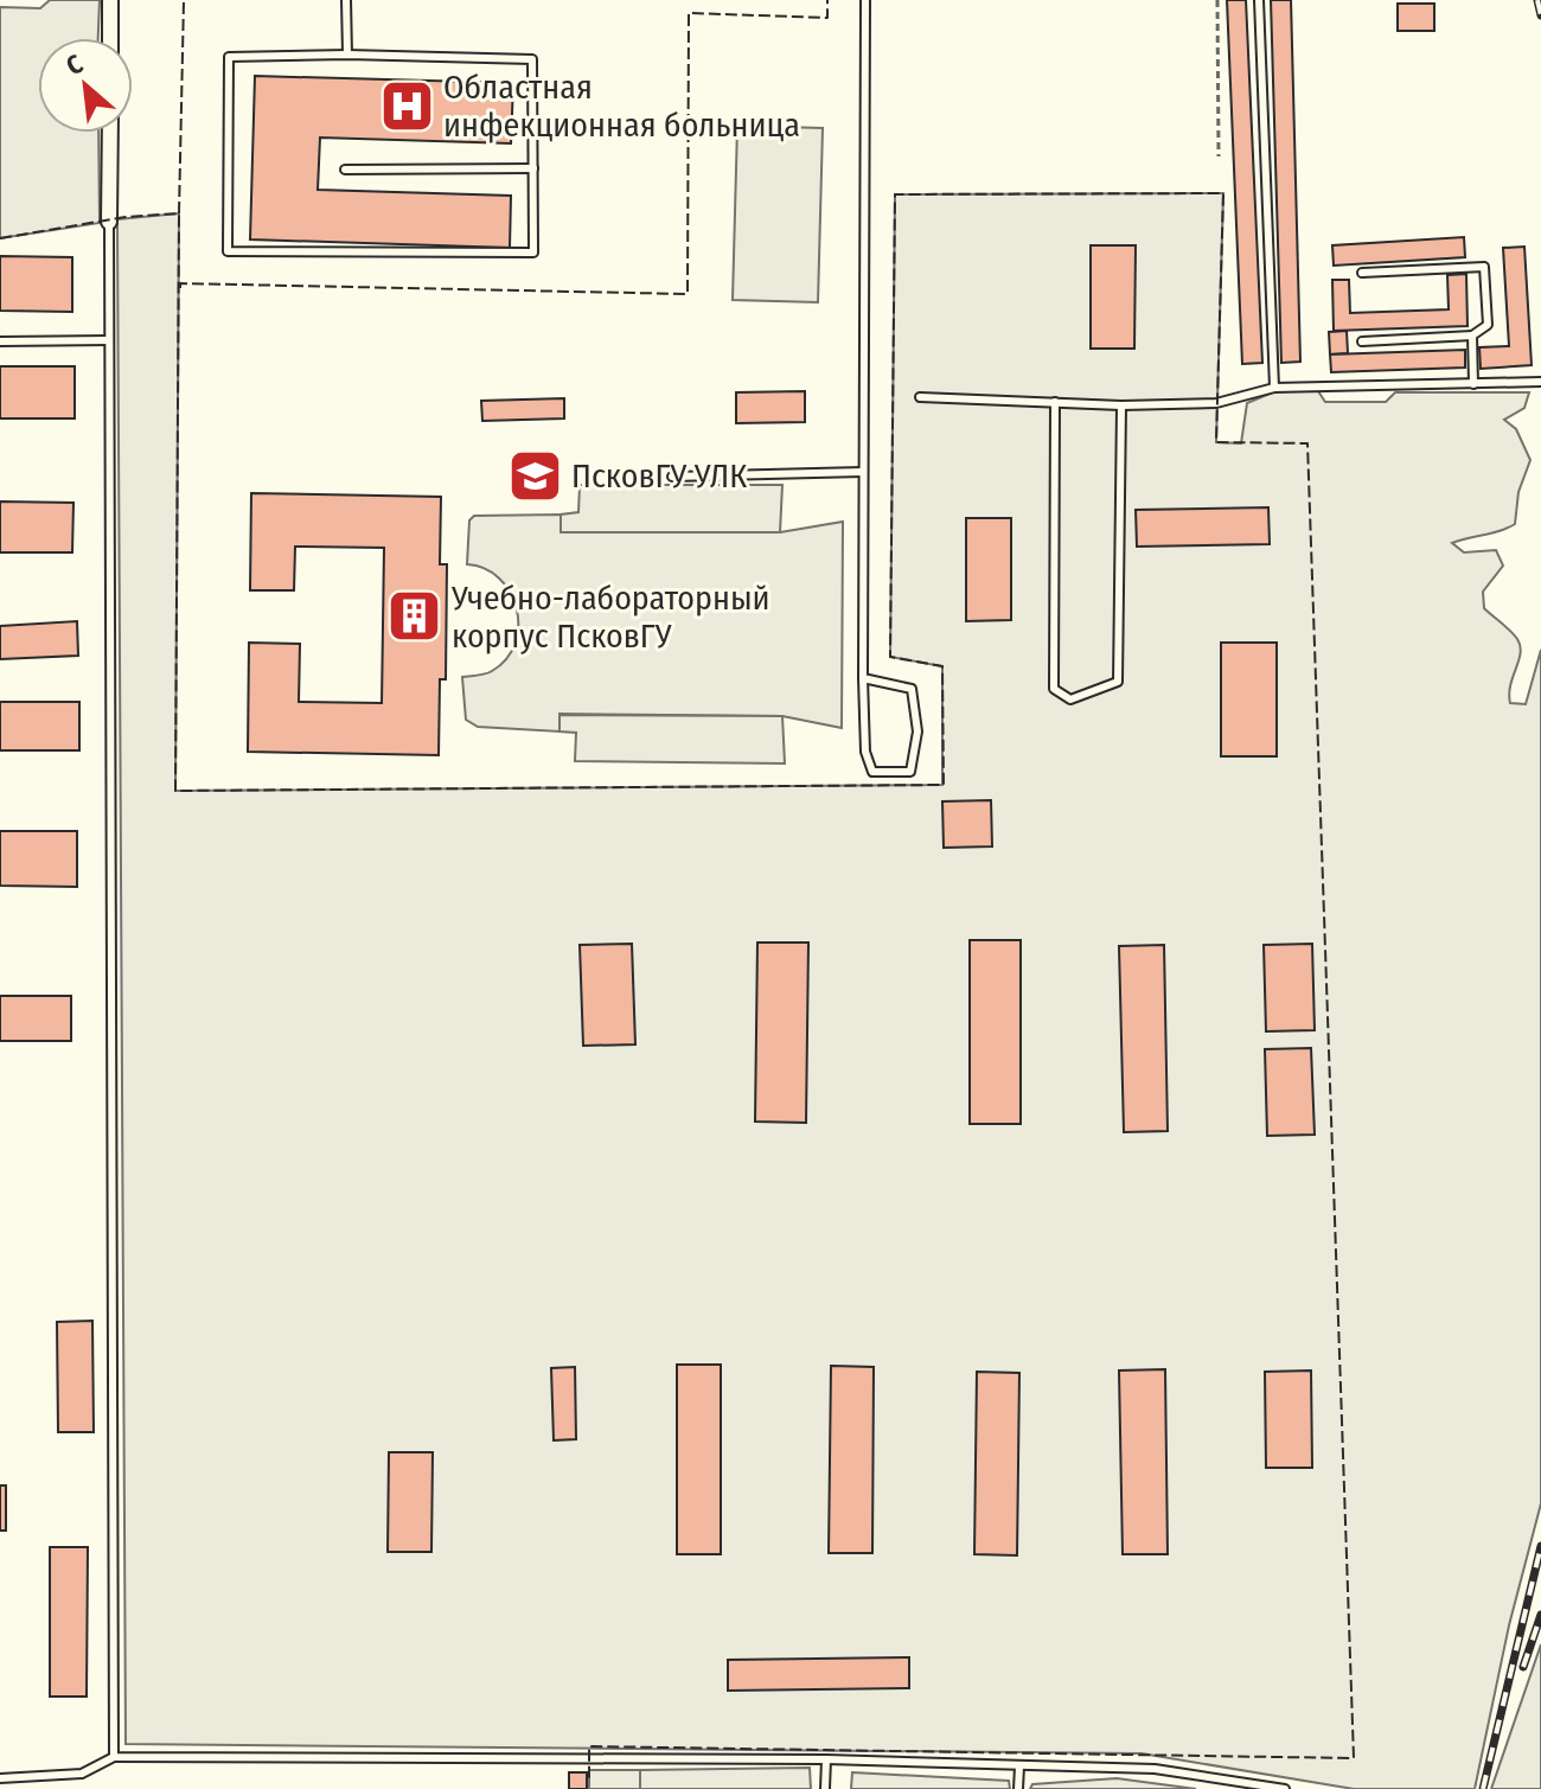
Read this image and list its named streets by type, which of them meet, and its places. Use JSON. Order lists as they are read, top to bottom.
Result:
{
  "places": {
    "hospital": ["Областная инфекционная больница"],
    "school or university": ["ПсковГУ УЛК"],
    "building": ["Учебно-лабораторный корпус ПсковГУ"]
  },
  "north": "top left"
}
